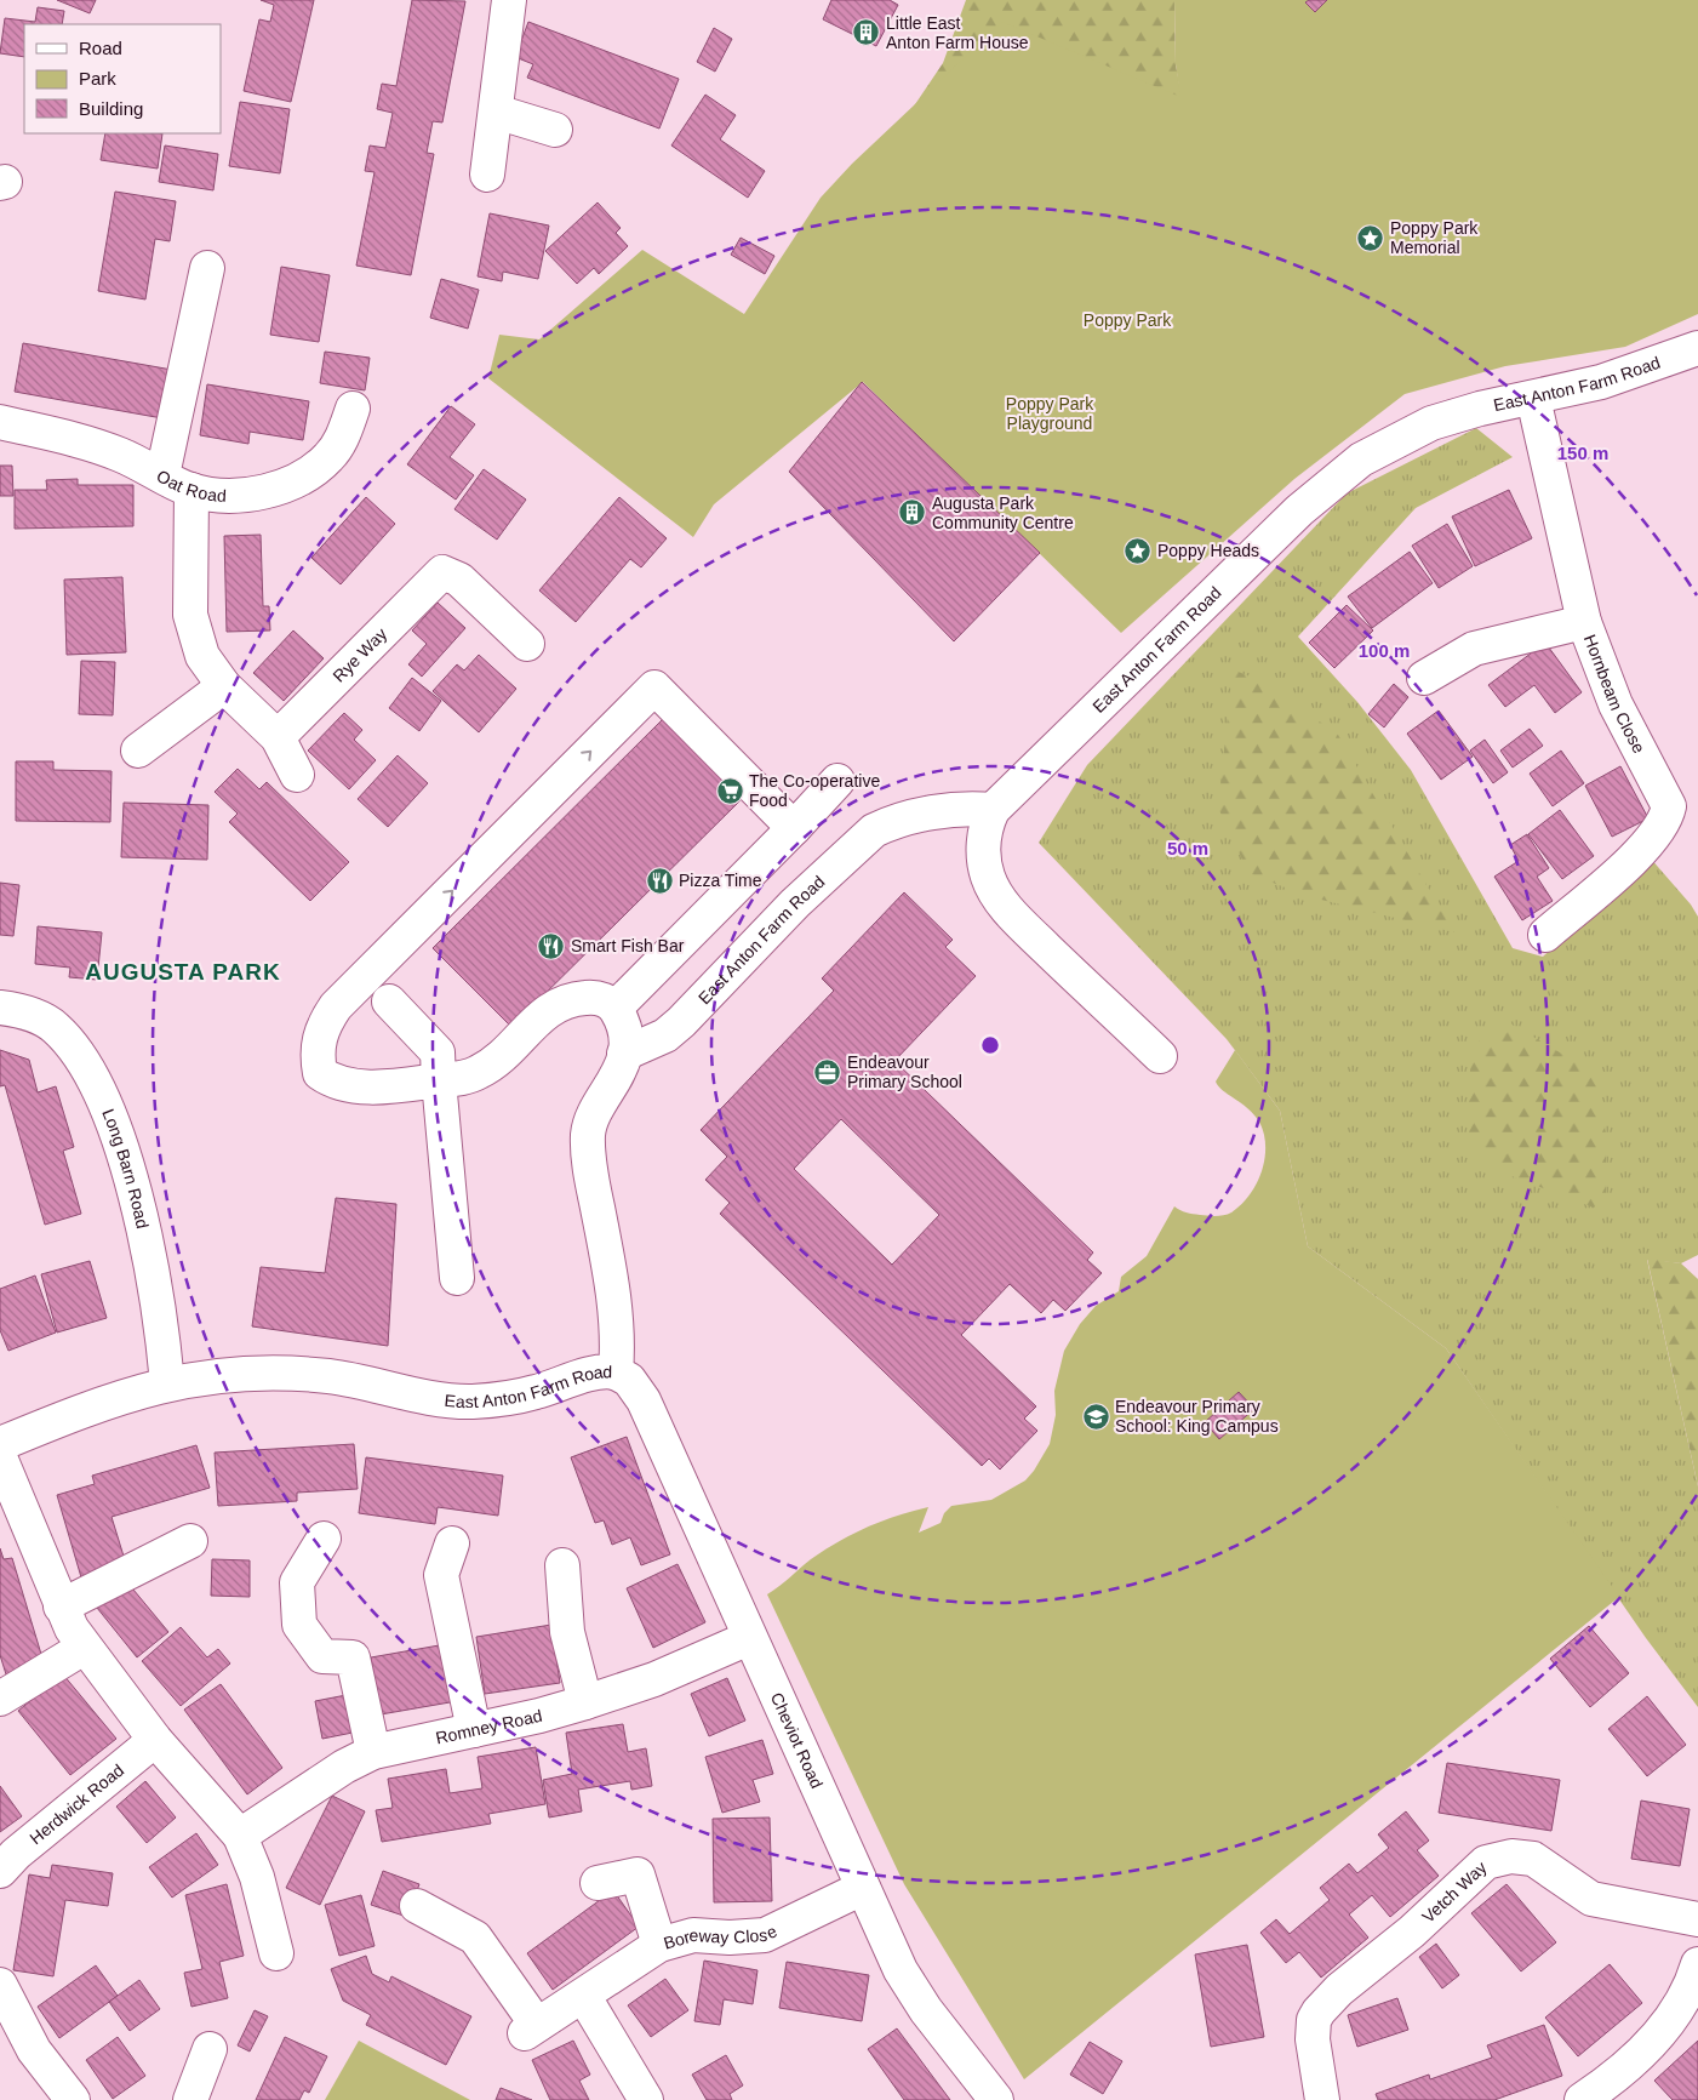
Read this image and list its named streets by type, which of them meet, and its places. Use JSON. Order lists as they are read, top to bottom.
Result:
{
  "streets": {
    "street": [
      "East Anton Farm Road",
      "Oat Road",
      "Rye Way",
      "Hornbeam Close",
      "Long Barn Road",
      "Romney Road",
      "Cheviot Road",
      "Herdwick Road",
      "Vetch Way",
      "Boreway Close"
    ]
  },
  "crossings": [
    ["East Anton Farm Road", "Hornbeam Close"],
    ["East Anton Farm Road", "Long Barn Road"],
    ["East Anton Farm Road", "Cheviot Road"],
    ["Romney Road", "Cheviot Road"],
    ["Cheviot Road", "Boreway Close"]
  ],
  "districts": ["AUGUSTA PARK"],
  "parks": ["Poppy Park", "Poppy Park Playground"],
  "places": {
    "building": ["Little East Anton Farm House", "Augusta Park Community Centre"],
    "place": ["Poppy Park Memorial", "Poppy Heads"],
    "supermarket": ["The Co-operative Food"],
    "restaurant": ["Pizza Time", "Smart Fish Bar"],
    "office": ["Endeavour Primary School"],
    "school or university": ["Endeavour Primary School: King Campus"]
  },
  "legend": ["Road", "Park", "Building"],
  "rings": ["150 m", "100 m", "50 m"]
}
